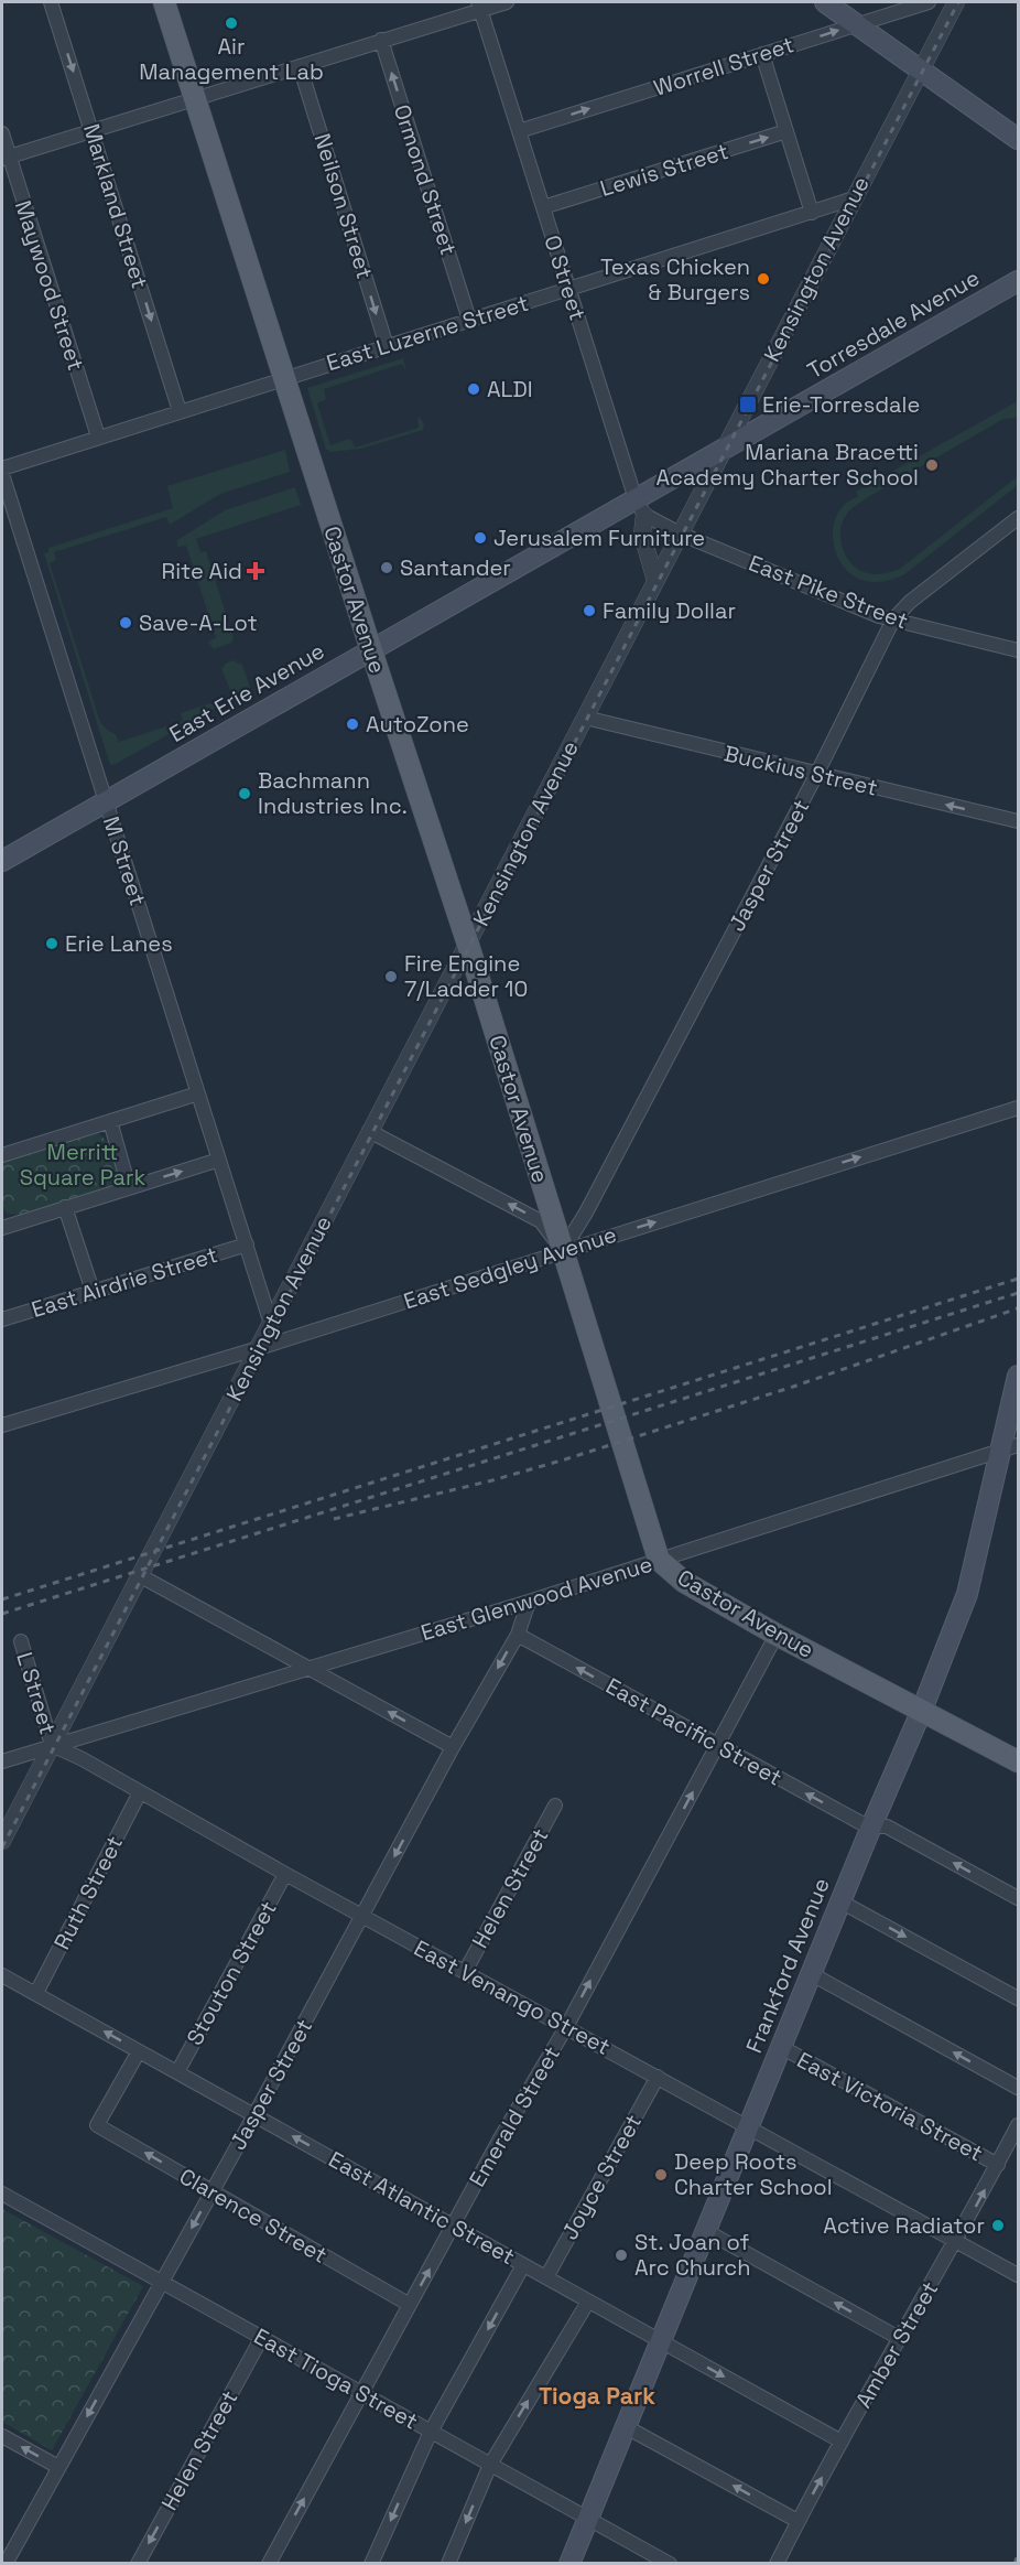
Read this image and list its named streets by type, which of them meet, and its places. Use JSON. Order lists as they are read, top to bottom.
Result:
{
  "streets": {
    "main road": [
      "Torresdale Avenue",
      "Castor Avenue",
      "East Erie Avenue",
      "Frankford Avenue"
    ],
    "street": [
      "Worrell Street",
      "Lewis Street",
      "Ormond Street",
      "Markland Street",
      "Neilson Street",
      "Kensington Avenue",
      "O Street",
      "Maywood Street",
      "East Luzerne Street",
      "East Pike Street",
      "Buckius Street",
      "M Street",
      "Jasper Street",
      "East Sedgley Avenue",
      "East Airdrie Street",
      "East Glenwood Avenue",
      "L Street",
      "East Pacific Street",
      "Helen Street",
      "Ruth Street",
      "Stouton Street",
      "East Venango Street",
      "East Victoria Street",
      "Emerald Street",
      "Joyce Street",
      "East Atlantic Street",
      "Clarence Street",
      "Amber Street",
      "East Tioga Street"
    ]
  },
  "crossings": [
    ["Worrell Street", "O Street"],
    ["Lewis Street", "O Street"],
    ["Ormond Street", "East Luzerne Street"],
    ["Markland Street", "East Luzerne Street"],
    ["Neilson Street", "East Luzerne Street"],
    ["Kensington Avenue", "Torresdale Avenue"],
    ["Kensington Avenue", "East Luzerne Street"],
    ["Kensington Avenue", "East Pike Street"],
    ["Kensington Avenue", "Castor Avenue"],
    ["Kensington Avenue", "East Erie Avenue"],
    ["Kensington Avenue", "Buckius Street"],
    ["Kensington Avenue", "M Street"],
    ["Kensington Avenue", "East Sedgley Avenue"],
    ["Kensington Avenue", "East Glenwood Avenue"],
    ["Kensington Avenue", "L Street"],
    ["Kensington Avenue", "East Venango Street"],
    ["O Street", "East Luzerne Street"],
    ["O Street", "East Erie Avenue"],
    ["Maywood Street", "East Luzerne Street"],
    ["Torresdale Avenue", "East Erie Avenue"],
    ["East Luzerne Street", "Castor Avenue"],
    ["East Pike Street", "Jasper Street"],
    ["Castor Avenue", "East Erie Avenue"],
    ["Castor Avenue", "Jasper Street"],
    ["Castor Avenue", "East Sedgley Avenue"],
    ["Castor Avenue", "East Glenwood Avenue"],
    ["Castor Avenue", "Frankford Avenue"],
    ["Castor Avenue", "Emerald Street"],
    ["East Erie Avenue", "M Street"],
    ["Buckius Street", "Jasper Street"],
    ["M Street", "East Airdrie Street"],
    ["Jasper Street", "East Sedgley Avenue"],
    ["Jasper Street", "East Glenwood Avenue"],
    ["Jasper Street", "East Pacific Street"],
    ["Jasper Street", "East Venango Street"],
    ["Jasper Street", "East Atlantic Street"],
    ["Jasper Street", "Clarence Street"],
    ["Jasper Street", "East Tioga Street"],
    ["East Glenwood Avenue", "L Street"],
    ["East Glenwood Avenue", "Frankford Avenue"],
    ["East Glenwood Avenue", "East Venango Street"],
    ["L Street", "East Venango Street"],
    ["East Pacific Street", "Frankford Avenue"],
    ["East Pacific Street", "Emerald Street"],
    ["Helen Street", "East Venango Street"],
    ["Helen Street", "East Tioga Street"],
    ["Ruth Street", "East Venango Street"],
    ["Ruth Street", "East Atlantic Street"],
    ["Frankford Avenue", "East Venango Street"],
    ["Frankford Avenue", "East Victoria Street"],
    ["Frankford Avenue", "East Atlantic Street"],
    ["Frankford Avenue", "East Tioga Street"],
    ["Stouton Street", "East Venango Street"],
    ["Stouton Street", "East Atlantic Street"],
    ["East Venango Street", "Emerald Street"],
    ["East Venango Street", "Joyce Street"],
    ["East Venango Street", "Amber Street"],
    ["East Victoria Street", "Amber Street"],
    ["Emerald Street", "East Atlantic Street"],
    ["Emerald Street", "Clarence Street"],
    ["Emerald Street", "East Tioga Street"],
    ["Joyce Street", "East Atlantic Street"],
    ["East Atlantic Street", "Clarence Street"],
    ["East Atlantic Street", "Amber Street"]
  ],
  "one_way": [
    "Worrell Street",
    "Lewis Street",
    "Ormond Street",
    "Markland Street",
    "Neilson Street",
    "Buckius Street",
    "East Sedgley Avenue",
    "East Pacific Street",
    "Helen Street",
    "Amber Street"
  ],
  "districts": ["Tioga Park"],
  "parks": ["Merritt Square Park"],
  "places": {
    "other": [
      "Air Management Lab",
      "Texas Chicken & Burgers",
      "ALDI",
      "Mariana Bracetti Academy Charter School",
      "Jerusalem Furniture",
      "Santander",
      "Family Dollar",
      "Save-A-Lot",
      "AutoZone",
      "Bachmann Industries Inc.",
      "Erie Lanes",
      "Fire Engine 7/Ladder 10",
      "Deep Roots Charter School",
      "Active Radiator",
      "St. Joan of Arc Church"
    ],
    "transit": ["Erie-Torresdale"],
    "health": ["Rite Aid"]
  }
}
